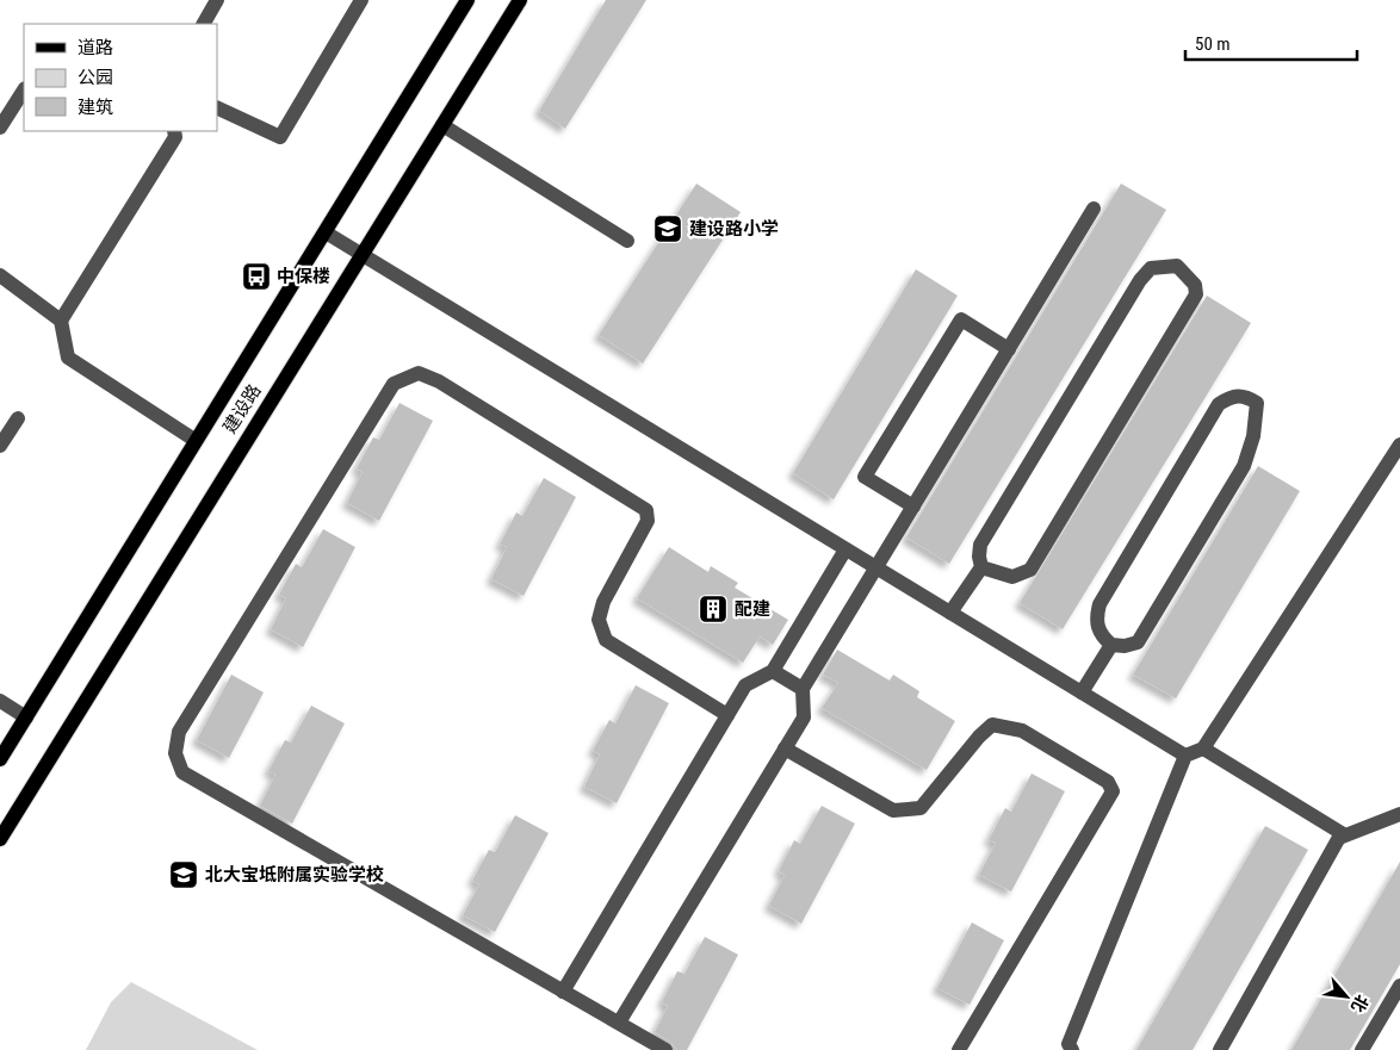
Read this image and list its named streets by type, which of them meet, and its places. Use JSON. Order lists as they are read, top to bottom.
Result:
{
  "streets": {
    "main road": ["建设路"]
  },
  "places": {
    "school or university": ["建设路小学", "北大宝坻附属实验学校"],
    "bus stop": ["中保楼"],
    "building": ["配建"]
  },
  "legend": ["道路", "公园", "建筑"],
  "scale_bar": "50 m",
  "north": "bottom right"
}
